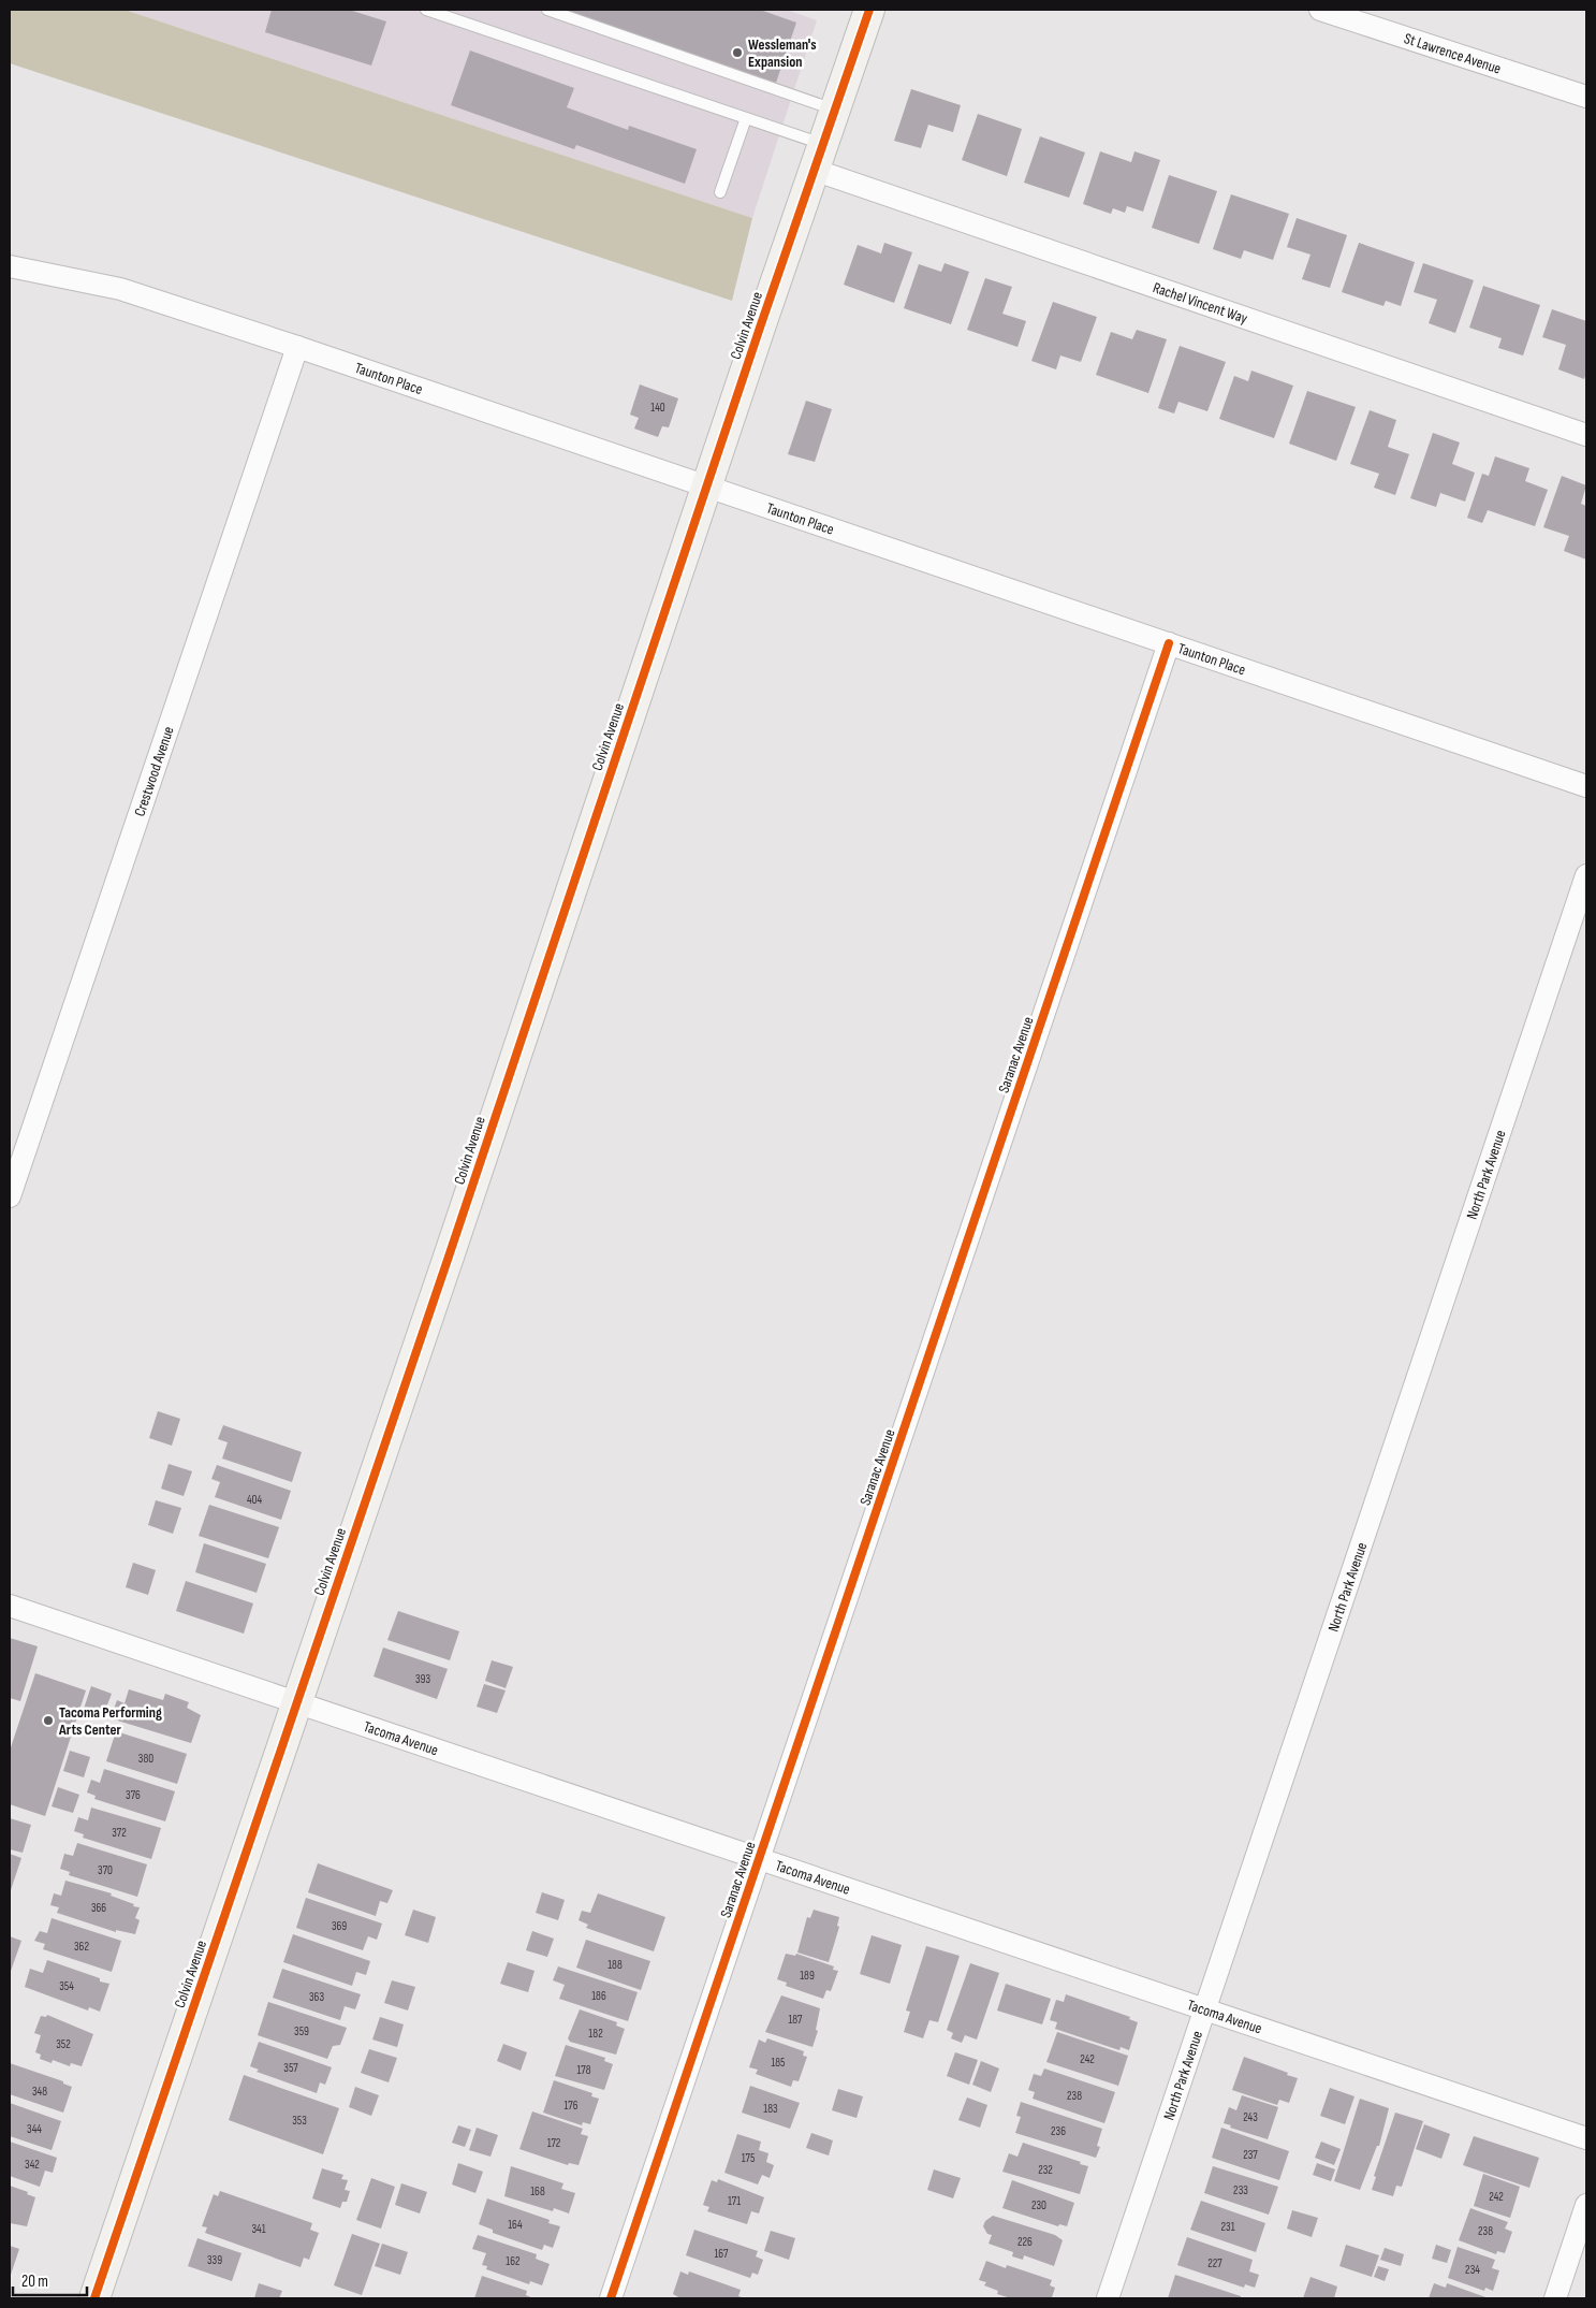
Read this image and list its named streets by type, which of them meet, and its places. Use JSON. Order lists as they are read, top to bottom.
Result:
{
  "streets": {
    "street": [
      "St Lawrence Avenue",
      "Rachel Vincent Way",
      "Colvin Avenue",
      "Taunton Place",
      "Crestwood Avenue",
      "Saranac Avenue",
      "North Park Avenue",
      "Tacoma Avenue"
    ]
  },
  "crossings": [
    ["Rachel Vincent Way", "Colvin Avenue"],
    ["Colvin Avenue", "Taunton Place"],
    ["Colvin Avenue", "Tacoma Avenue"],
    ["Taunton Place", "Crestwood Avenue"],
    ["Taunton Place", "Saranac Avenue"],
    ["Saranac Avenue", "Tacoma Avenue"],
    ["North Park Avenue", "Tacoma Avenue"]
  ],
  "places": ["Wessleman's Expansion", "Tacoma Performing Arts Center"],
  "house_numbers": [
    "140",
    "404",
    "393",
    "380",
    "376",
    "372",
    "370",
    "366",
    "369",
    "362",
    "188",
    "189",
    "354",
    "186",
    "363",
    "187",
    "359",
    "182",
    "352",
    "242",
    "185",
    "357",
    "178",
    "348",
    "238",
    "176",
    "183",
    "243",
    "353",
    "344",
    "236",
    "172",
    "237",
    "175",
    "342",
    "232",
    "233",
    "168",
    "242",
    "171",
    "230",
    "164",
    "231",
    "341",
    "238",
    "226",
    "167",
    "339",
    "162",
    "227",
    "234"
  ],
  "scale_bar": "20 m"
}
